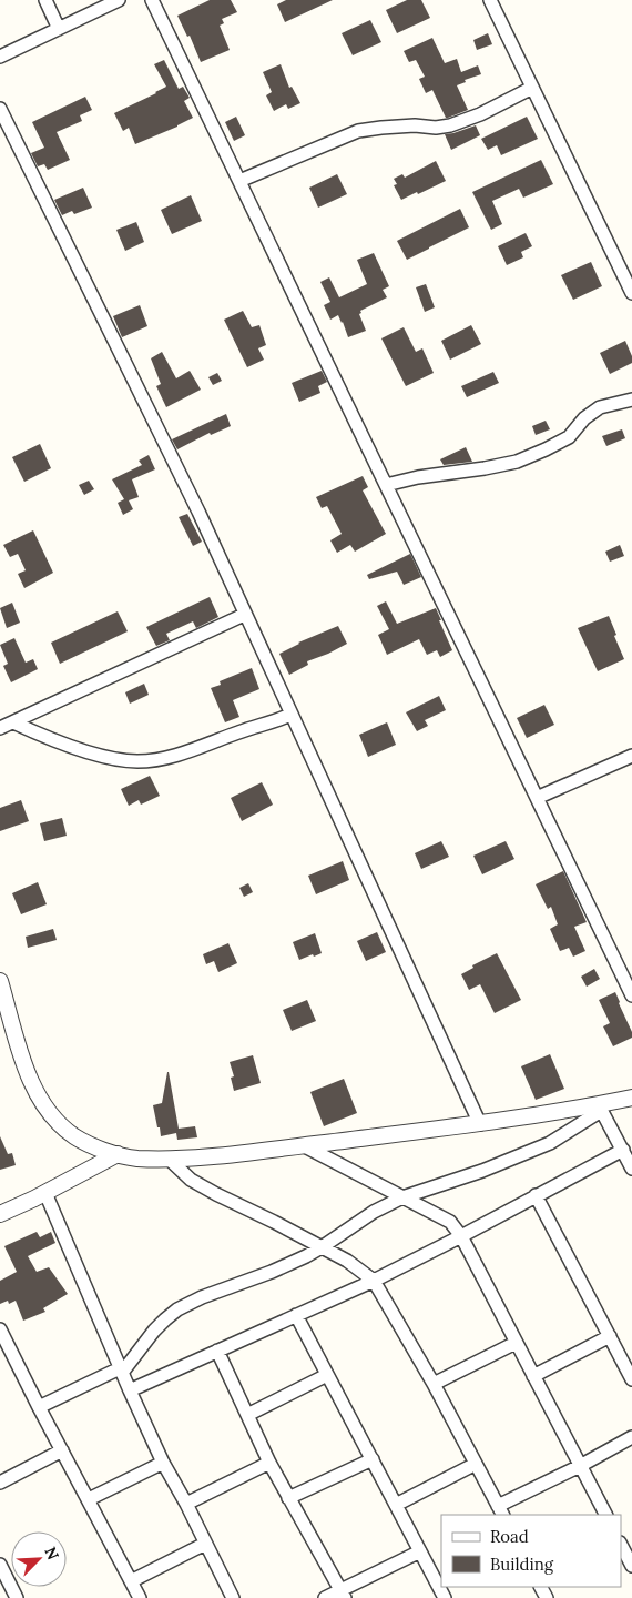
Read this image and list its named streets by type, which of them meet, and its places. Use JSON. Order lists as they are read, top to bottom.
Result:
{
  "legend": ["Road", "Building"],
  "north": "top right"
}
